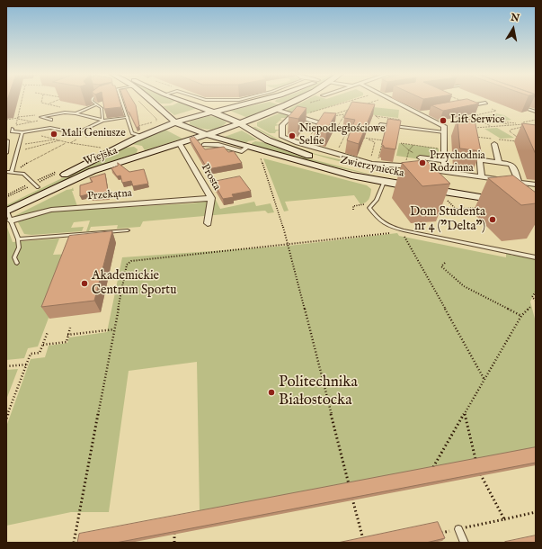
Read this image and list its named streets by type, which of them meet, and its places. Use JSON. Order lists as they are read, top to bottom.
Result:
{
  "streets": {
    "main road": ["Wiejska", "Zwierzyniecka"],
    "street": ["Prosta", "Przekątna"]
  },
  "crossings": [
    ["Wiejska", "Zwierzyniecka"],
    ["Wiejska", "Prosta"],
    ["Prosta", "Przekątna"]
  ],
  "places": [
    "Lift Serwice",
    "Mali Geniusze",
    "Niepodległościowe Selfie",
    "Przychodnia Rodzinna",
    "Dom Studenta nr 4 (\"Delta\")",
    "Akademickie Centrum Sportu",
    "Politechnika Białostocka"
  ],
  "north": "top"
}
